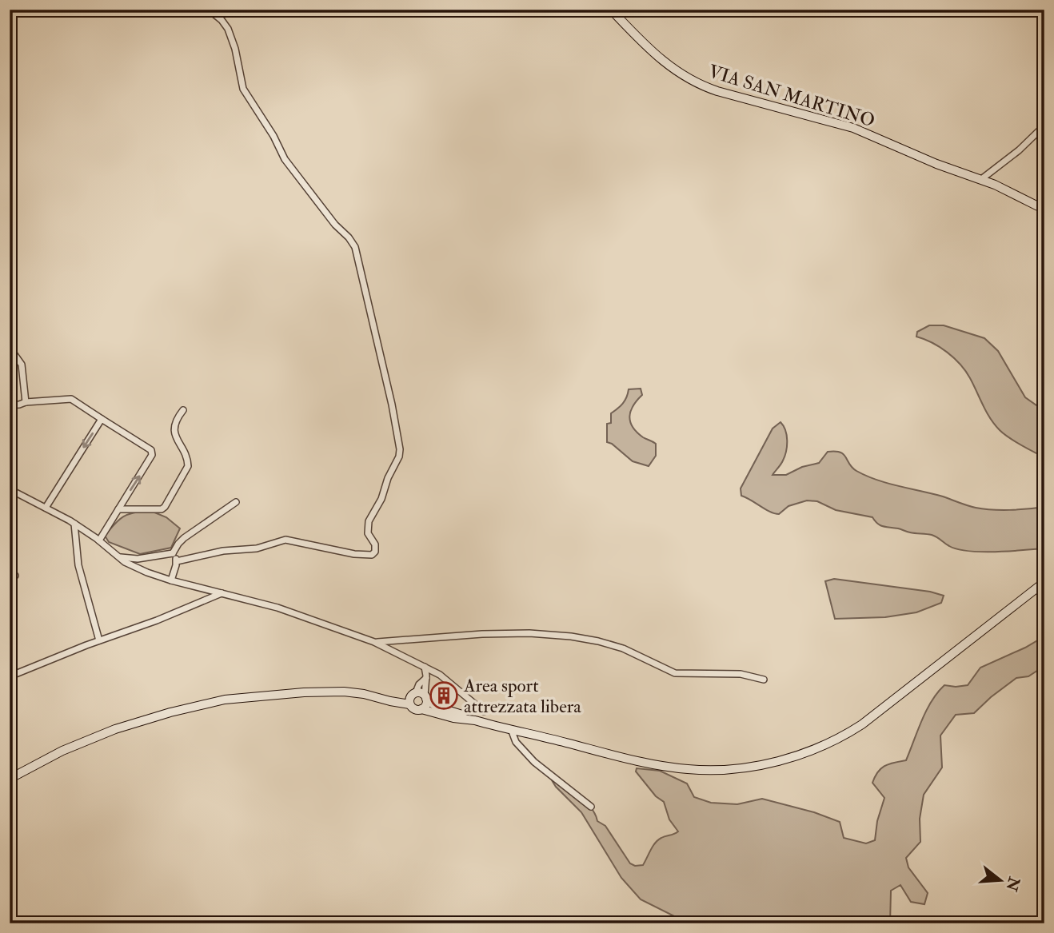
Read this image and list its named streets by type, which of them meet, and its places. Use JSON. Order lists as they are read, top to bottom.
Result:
{
  "streets": {
    "main road": ["VIA SAN MARTINO"]
  },
  "places": {
    "building": ["Area sport attrezzata libera"]
  },
  "north": "right"
}
